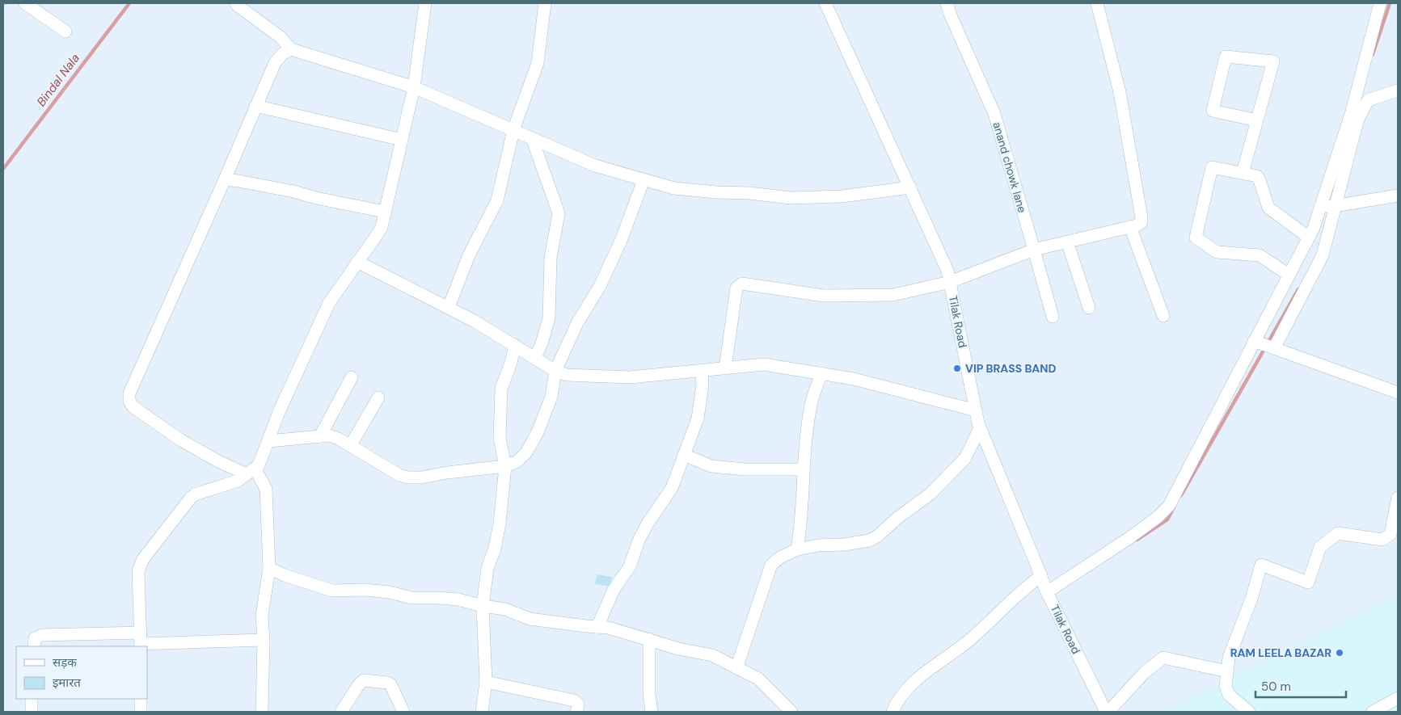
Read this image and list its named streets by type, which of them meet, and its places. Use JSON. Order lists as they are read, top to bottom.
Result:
{
  "streets": {
    "street": ["anand chowk lane", "Tilak Road"]
  },
  "water": ["Bindal Nala"],
  "places": ["VIP BRASS BAND", "RAM LEELA BAZAR"],
  "legend": ["सड़क", "इमारत"],
  "scale_bar": "50 m"
}
